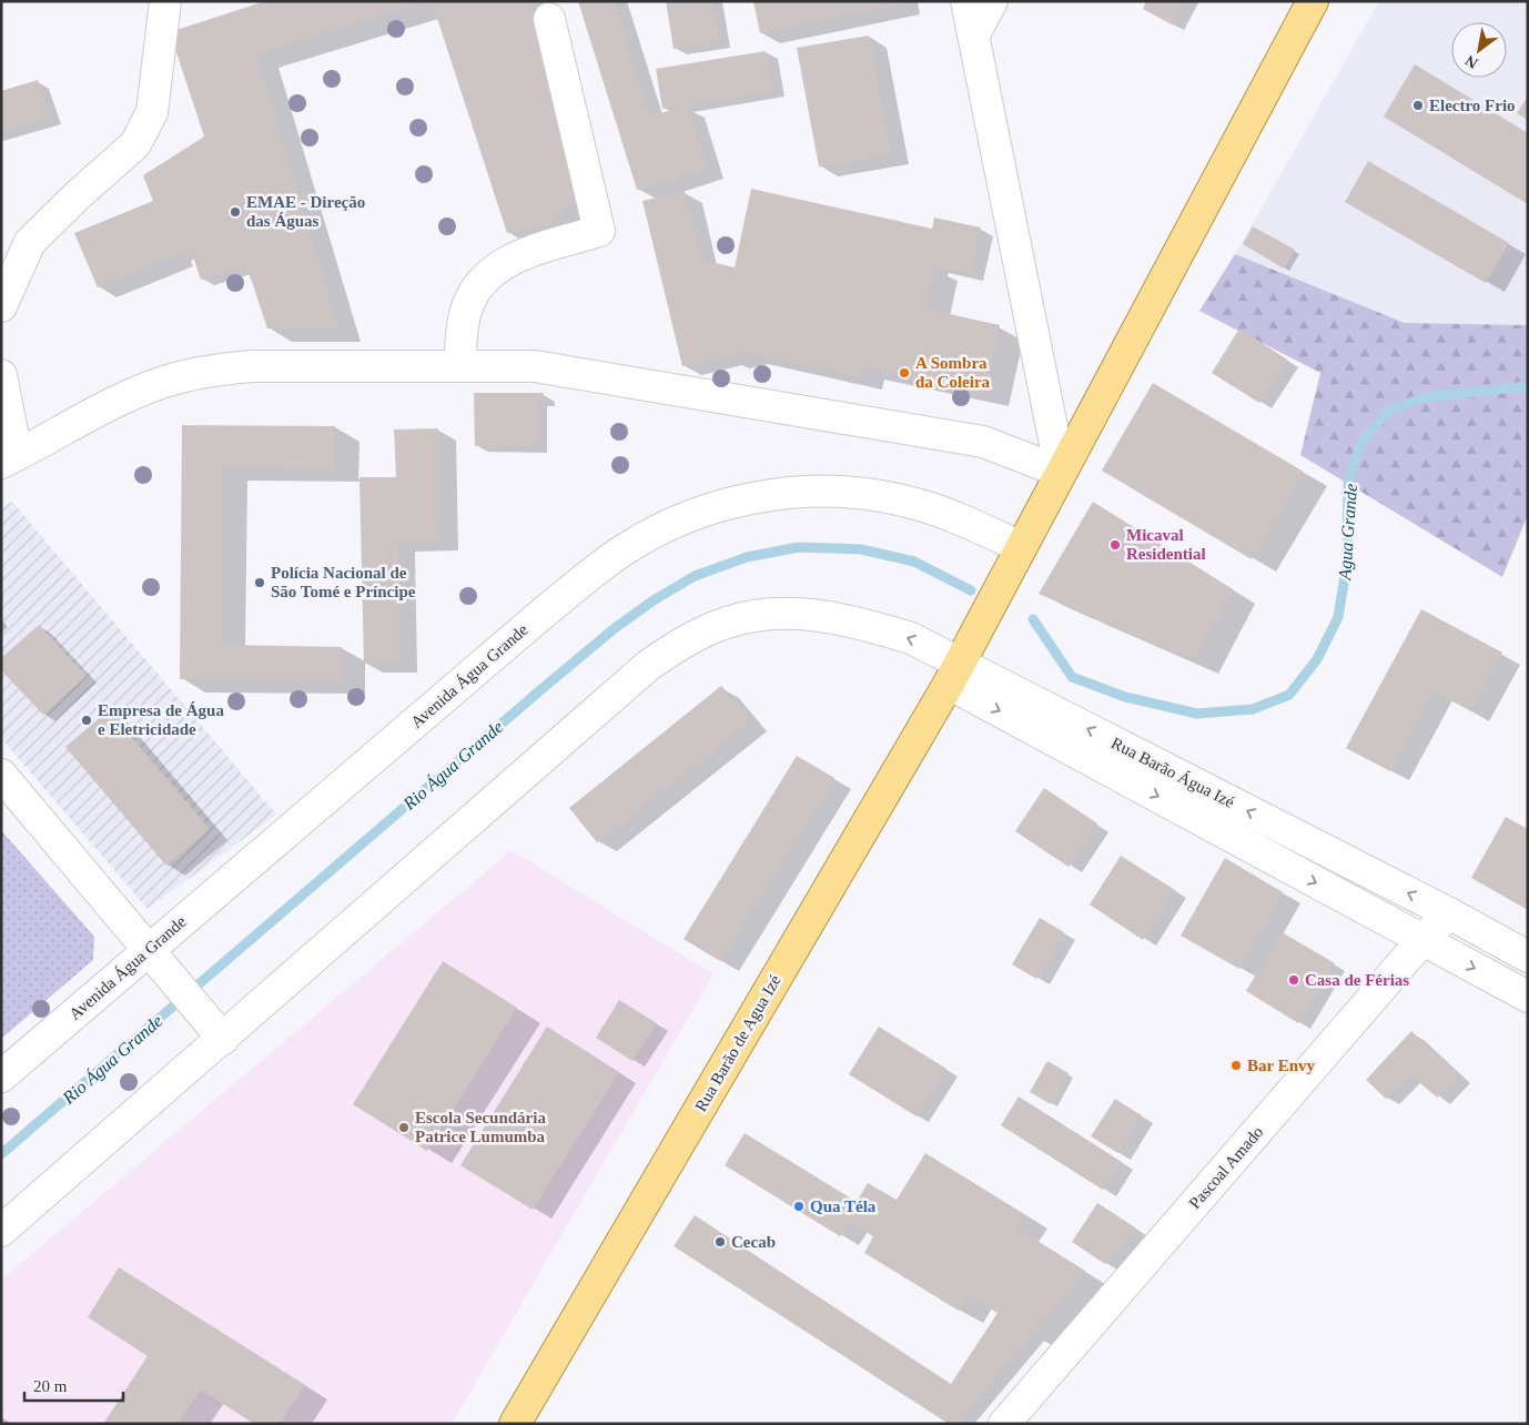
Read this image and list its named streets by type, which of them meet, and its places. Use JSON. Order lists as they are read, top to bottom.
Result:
{
  "streets": {
    "main road": ["Rua Barão de Agua Izé"],
    "street": ["Avenida Água Grande", "Rua Barão Água Izé", "Pascoal Amado"]
  },
  "crossings": [
    ["Avenida Água Grande", "Rua Barão de Agua Izé"],
    ["Rua Barão Água Izé", "Rua Barão de Agua Izé"],
    ["Rua Barão Água Izé", "Pascoal Amado"]
  ],
  "water": ["Agua Grande", "Rio Água Grande"],
  "places": [
    "Electro Frio",
    "EMAE - Direção das Águas",
    "A Sombra da Coleira",
    "Micaval Residential",
    "Polícia Nacional de São Tomé e Príncipe",
    "Empresa de Água e Eletricidade",
    "Casa de Férias",
    "Bar Envy",
    "Escola Secundária Patrice Lumumba",
    "Qua Téla",
    "Cecab"
  ],
  "scale_bar": "20 m",
  "north": "bottom left"
}
